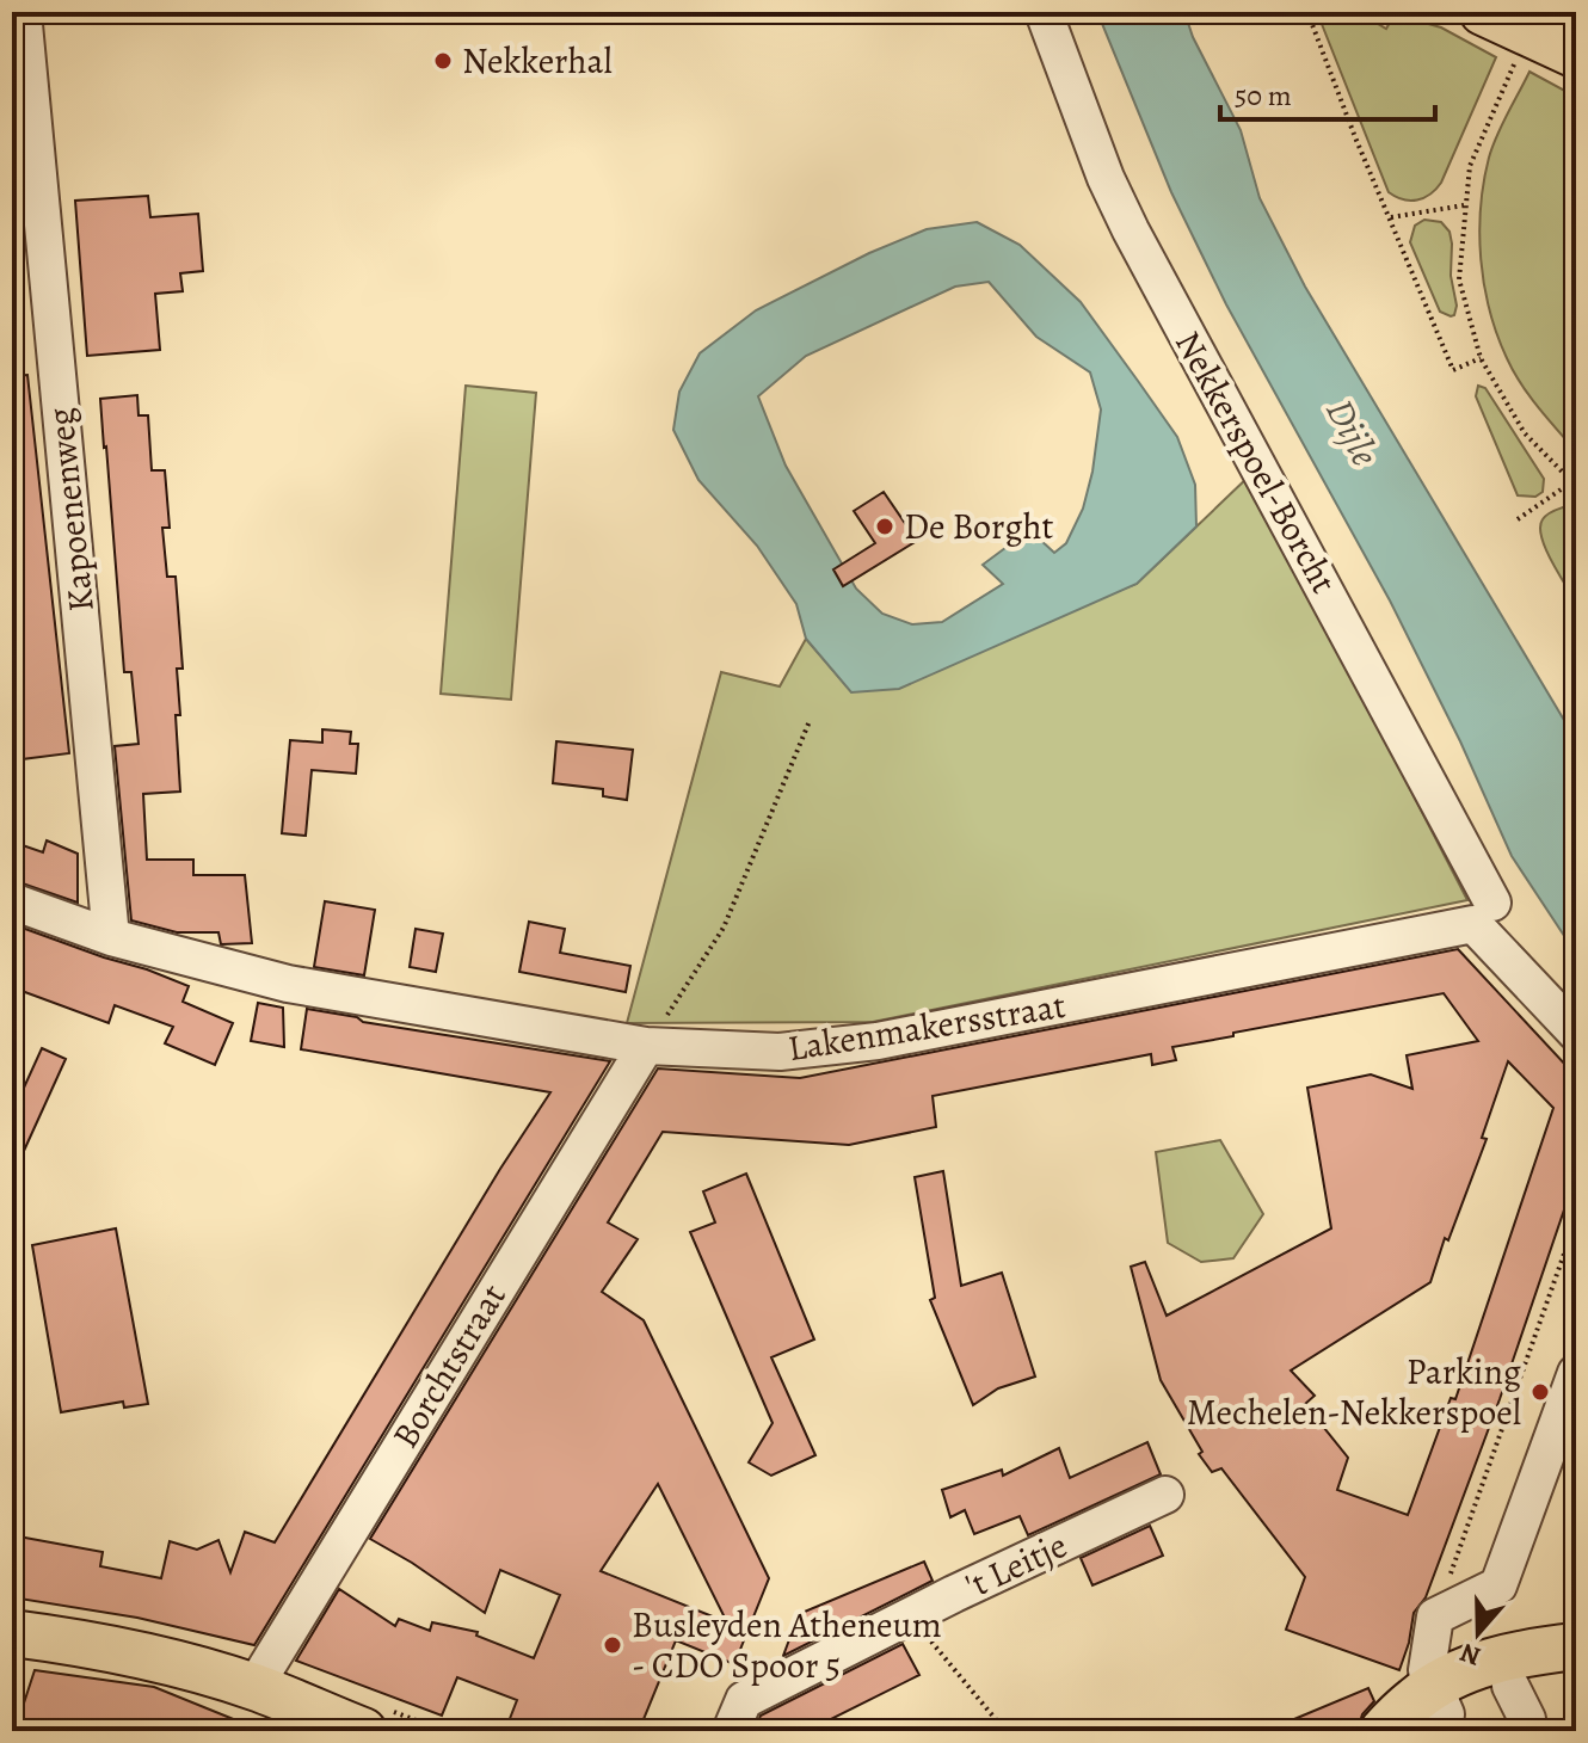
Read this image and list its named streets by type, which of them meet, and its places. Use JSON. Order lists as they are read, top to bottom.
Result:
{
  "streets": {
    "street": [
      "Nekkerspoel-Borcht",
      "Kapoenenweg",
      "Lakenmakersstraat",
      "Borchtstraat",
      "'t Leitje"
    ]
  },
  "crossings": [
    ["Kapoenenweg", "Lakenmakersstraat"],
    ["Lakenmakersstraat", "Borchtstraat"]
  ],
  "water": ["Dijle"],
  "places": [
    "Nekkerhal",
    "De Borght",
    "Parking Mechelen-Nekkerspoel",
    "Busleyden Atheneum - CDO Spoor 5"
  ],
  "scale_bar": "50 m",
  "north": "bottom"
}
